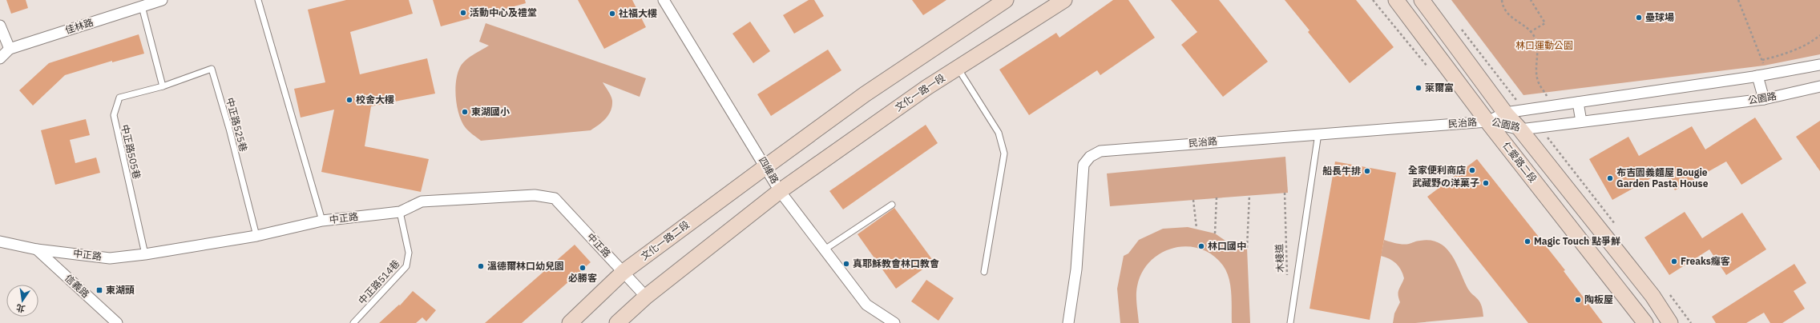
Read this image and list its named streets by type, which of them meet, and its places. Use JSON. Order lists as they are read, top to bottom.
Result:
{
  "streets": {
    "main road": ["文化一路一段", "仁愛路二段", "文化一路二段"],
    "street": [
      "佳林路",
      "公園路",
      "民治路",
      "四維路",
      "中正路",
      "信義路"
    ],
    "lane": ["中正路525巷", "中正路505巷", "中正路514巷"],
    "path": ["木棧道"]
  },
  "crossings": [
    ["文化一路一段", "四維路"],
    ["公園路", "民治路"],
    ["公園路", "仁愛路二段"],
    ["民治路", "仁愛路二段"],
    ["中正路525巷", "中正路505巷"],
    ["中正路525巷", "中正路"],
    ["中正路505巷", "中正路"],
    ["四維路", "文化一路二段"],
    ["中正路", "文化一路二段"],
    ["中正路", "中正路514巷"],
    ["中正路", "信義路"]
  ],
  "parks": ["林口運動公園"],
  "places": {
    "other": [
      "活動中心及禮堂",
      "社福大樓",
      "壘球場",
      "萊爾富",
      "校舍大樓",
      "東湖國小",
      "全家便利商店",
      "船長牛排",
      "布吉園義麵屋 Bougie Garden Pasta House",
      "武藏野の洋菓子",
      "Magic Touch 點爭鮮",
      "林口國中",
      "Freaks癮客",
      "真耶穌教會林口教會",
      "溫德爾林口幼兒園",
      "必勝客",
      "陶板屋"
    ],
    "transit": ["東湖頭"]
  },
  "north": "bottom"
}
